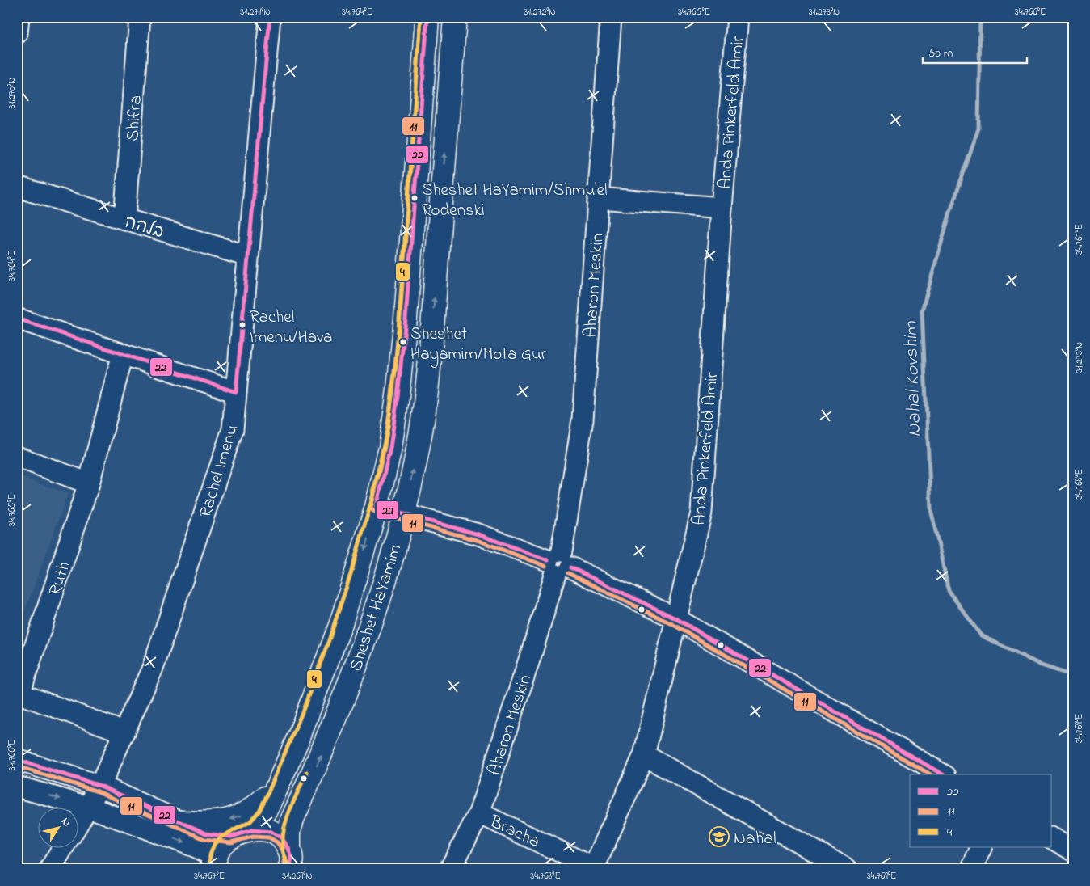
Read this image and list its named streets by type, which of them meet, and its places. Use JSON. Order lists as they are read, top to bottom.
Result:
{
  "streets": {
    "main road": ["Sheshet HaYamim"],
    "street": [
      "Anda Pinkerfeld Amir",
      "Shifra",
      "בלהה",
      "Aharon Meskin",
      "Rachel Imenu",
      "Ruth",
      "Bracha"
    ]
  },
  "crossings": [
    ["Anda Pinkerfeld Amir", "Aharon Meskin"],
    ["Anda Pinkerfeld Amir", "Bracha"],
    ["Shifra", "בלהה"],
    ["בלהה", "Rachel Imenu"],
    ["Aharon Meskin", "Bracha"],
    ["Rachel Imenu", "Ruth"]
  ],
  "water": ["Nahal Kovshim"],
  "places": {
    "other": ["Sheshet HaYamim/Shmu'el Rodenski", "Rachel Imenu/Hava", "Sheshet Hayamim/Mota Gur"],
    "school or university": ["Nahal"]
  },
  "lines": ["transit line 22", "transit line 11", "transit line 4"],
  "legend": ["22", "11", "4"],
  "scale_bar": "50 m",
  "north": "top right",
  "coordinates": [
    "31.271°N",
    "34.764°E",
    "31.272°N",
    "34.765°E",
    "31.273°N",
    "34.766°E",
    "31.270°N",
    "34.767°E",
    "34.768°E",
    "34.769°E",
    "31.269°N"
  ]
}
